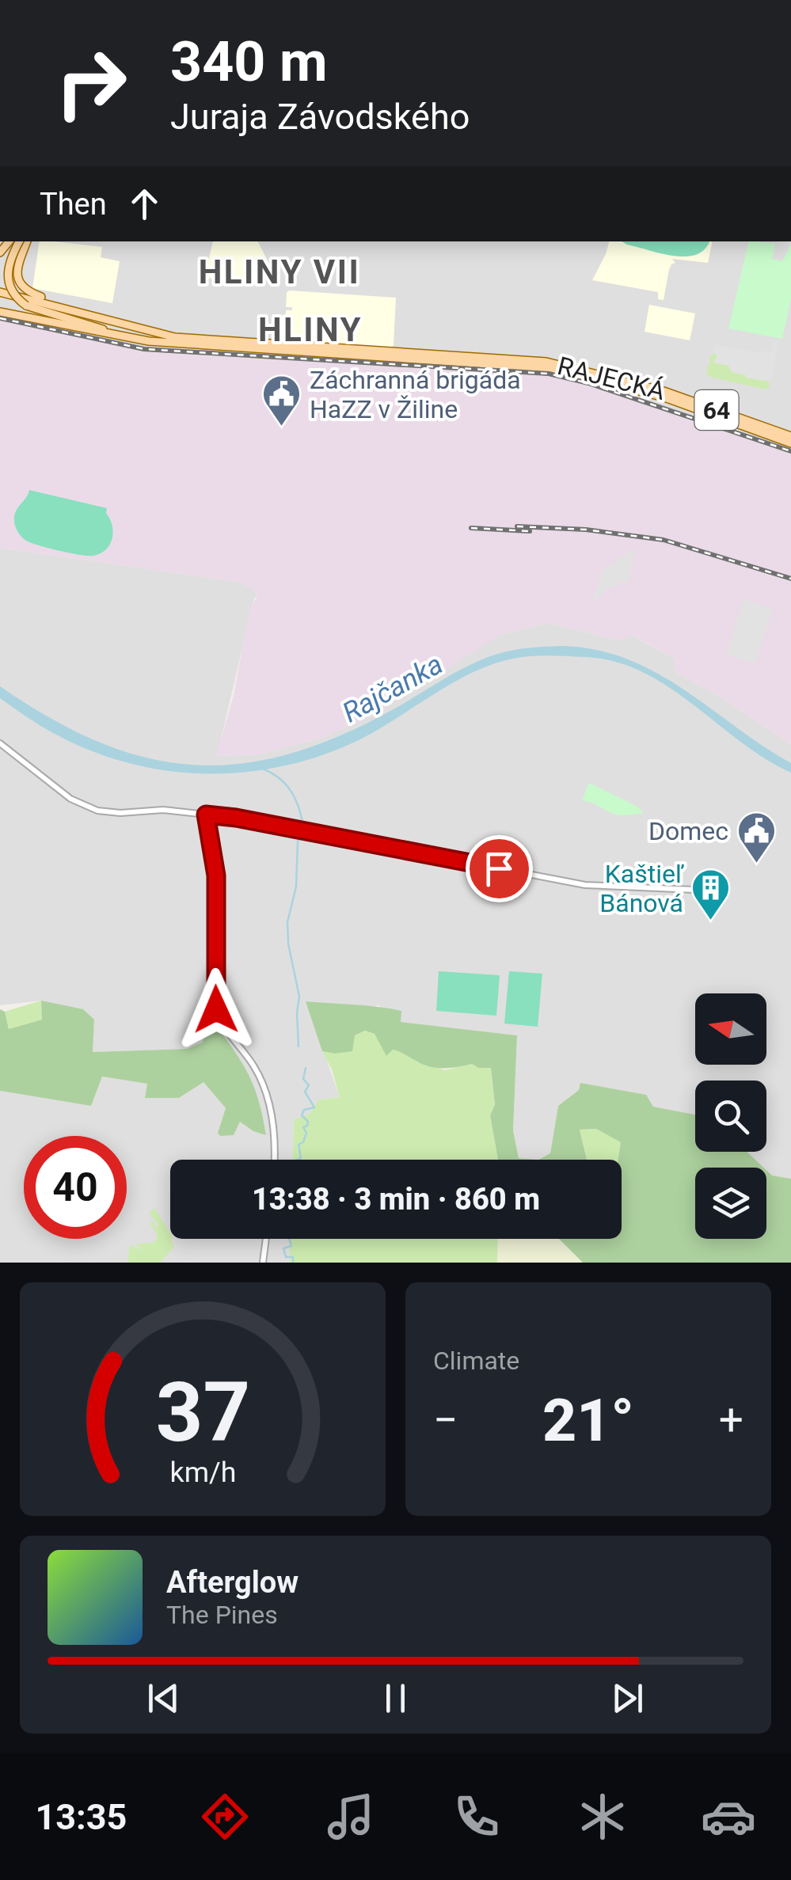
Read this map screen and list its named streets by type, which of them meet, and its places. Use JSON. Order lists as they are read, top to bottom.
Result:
{
  "streets": {
    "main road": ["RAJECKÁ", "64"]
  },
  "districts": ["HLINY VII", "HLINY"],
  "water": ["Rajčanka"],
  "places": {
    "public building": ["Záchranná brigáda HaZZ v Žiline", "Domec"],
    "building": ["Kaštieľ Bánová"]
  },
  "north": "left",
  "page": {
    "turn": ["340 m", "Juraja Závodského"],
    "then": "Then",
    "limit": "40",
    "trip": "13:38 · 3 min · 860 m",
    "tile": "Climate",
    "heat": ["−", "21°", "+"],
    "song": ["Afterglow", "The Pines"],
    "tabs": "13:35",
    "gauge": ["37", "km/h"]
  }
}
